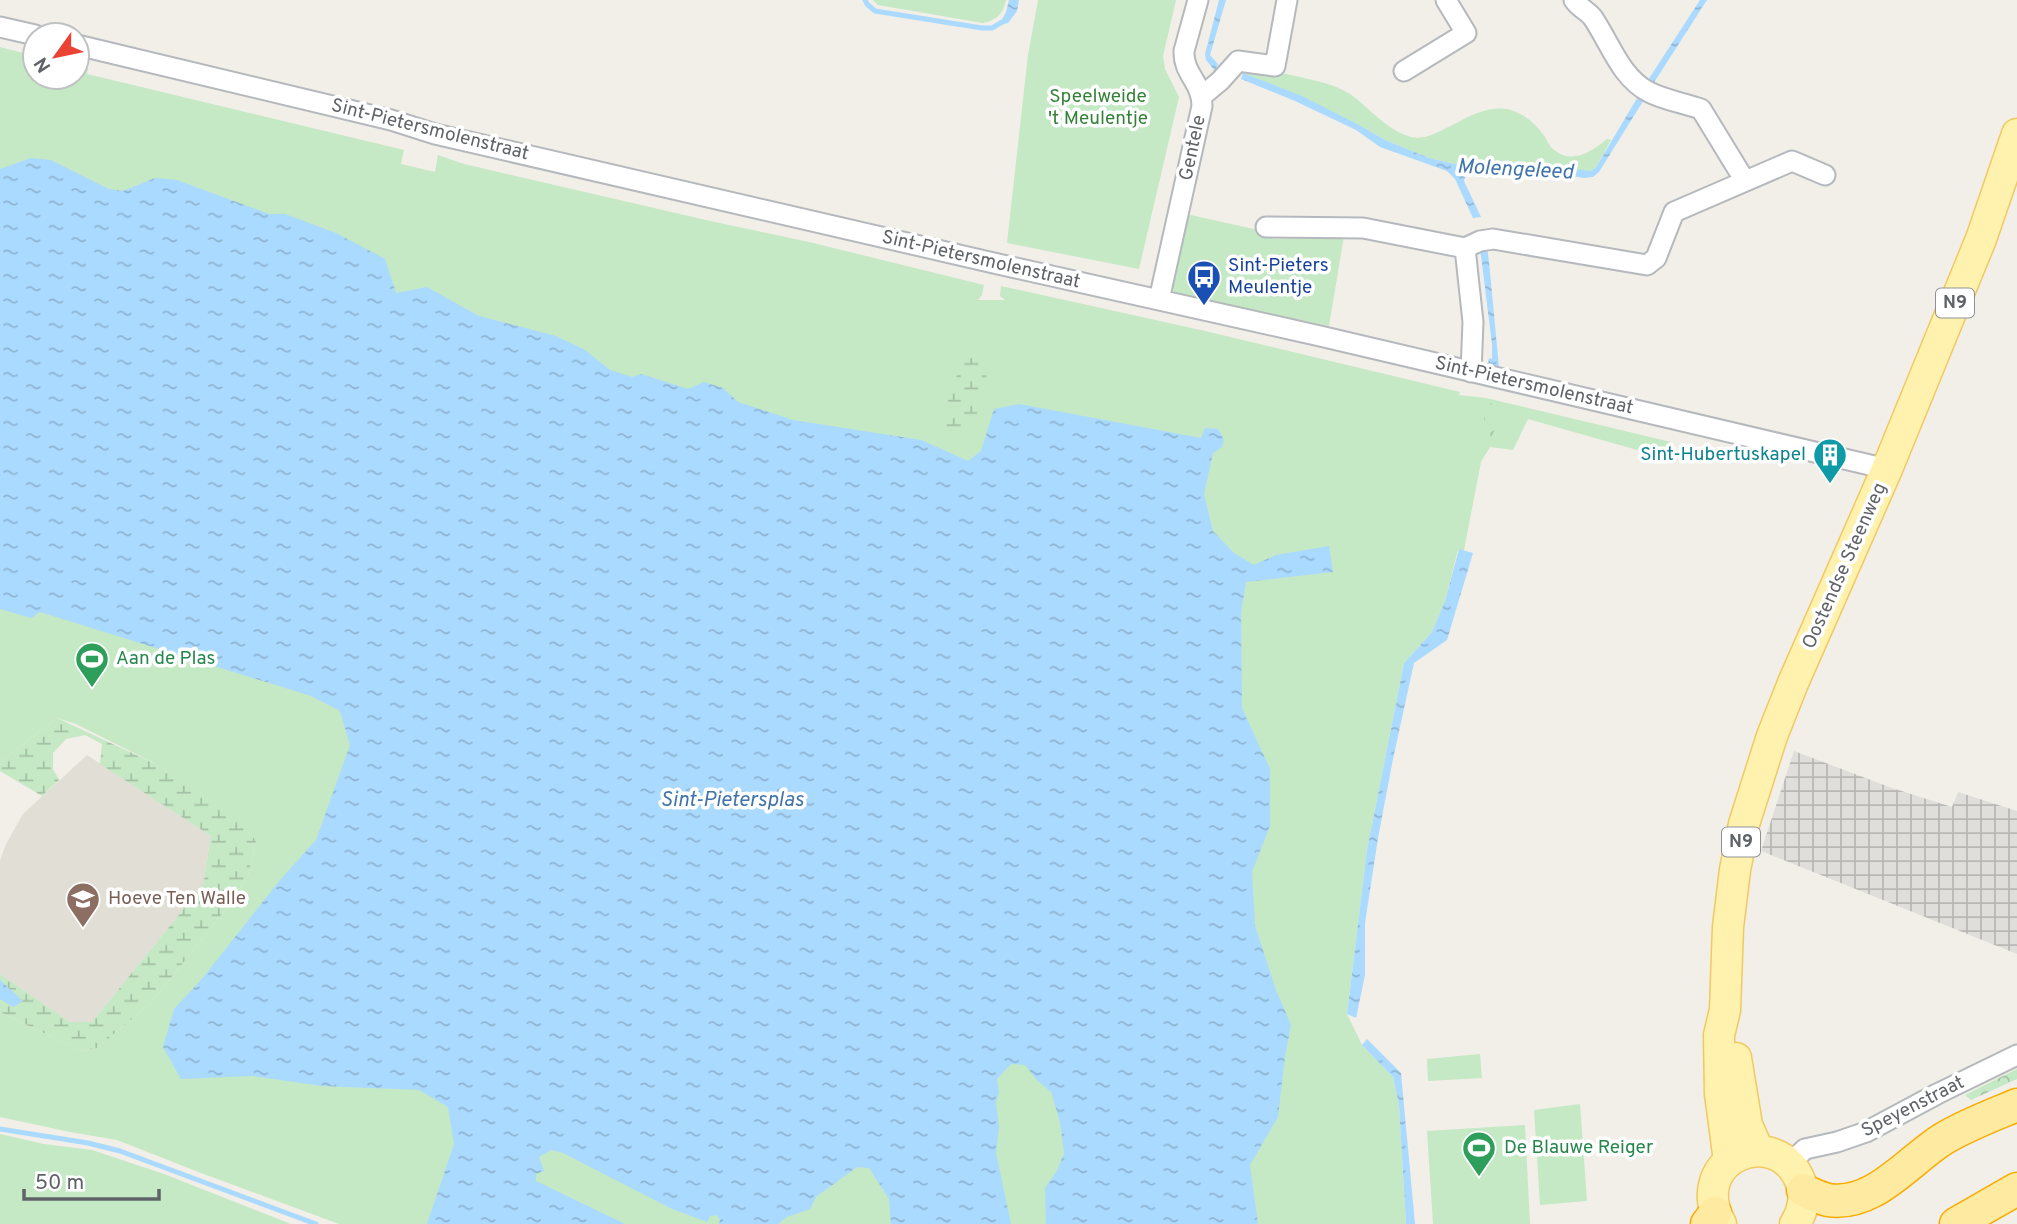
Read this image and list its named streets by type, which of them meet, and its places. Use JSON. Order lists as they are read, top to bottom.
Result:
{
  "streets": {
    "main road": ["N9", "Oostendse Steenweg"],
    "street": ["Sint-Pietersmolenstraat", "Gentele", "Speyenstraat"]
  },
  "crossings": [
    ["Sint-Pietersmolenstraat", "Gentele"],
    ["Sint-Pietersmolenstraat", "Oostendse Steenweg"]
  ],
  "water": ["Molengeleed", "Sint-Pietersplas"],
  "parks": ["Speelweide 't Meulentje"],
  "places": {
    "bus stop": ["Sint-Pieters Meulentje"],
    "building": ["Sint-Hubertuskapel"],
    "sports": ["Aan de Plas", "De Blauwe Reiger"],
    "school or university": ["Hoeve Ten Walle"]
  },
  "scale_bar": "50 m",
  "north": "bottom left"
}
